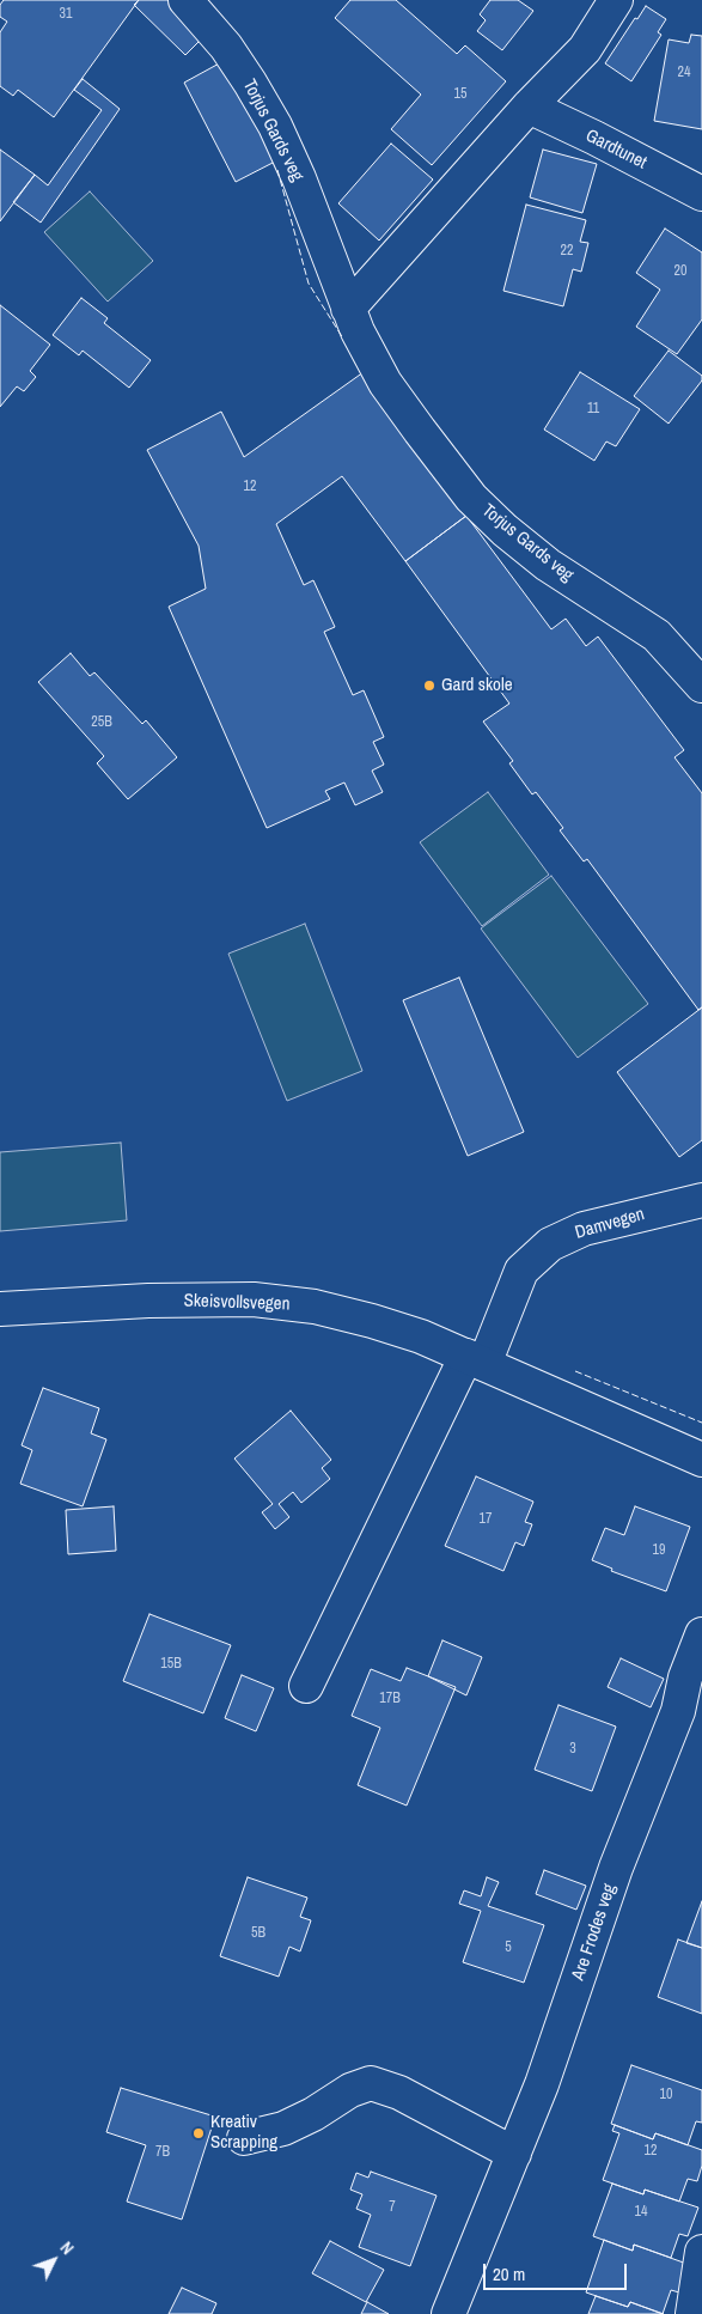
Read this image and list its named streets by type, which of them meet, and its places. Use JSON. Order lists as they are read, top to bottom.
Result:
{
  "streets": {
    "street": [
      "Torjus Gards veg",
      "Gardtunet",
      "Damvegen",
      "Skeisvollsvegen",
      "Are Frodes veg"
    ]
  },
  "crossings": [
    ["Damvegen", "Skeisvollsvegen"]
  ],
  "places": ["Gard skole", "Kreativ Scrapping"],
  "house_numbers": [
    "31",
    "24",
    "15",
    "22",
    "20",
    "11",
    "12",
    "25B",
    "17",
    "19",
    "15B",
    "17B",
    "3",
    "5B",
    "5",
    "10",
    "12",
    "7B",
    "7",
    "14"
  ],
  "scale_bar": "20 m",
  "north": "top right"
}
